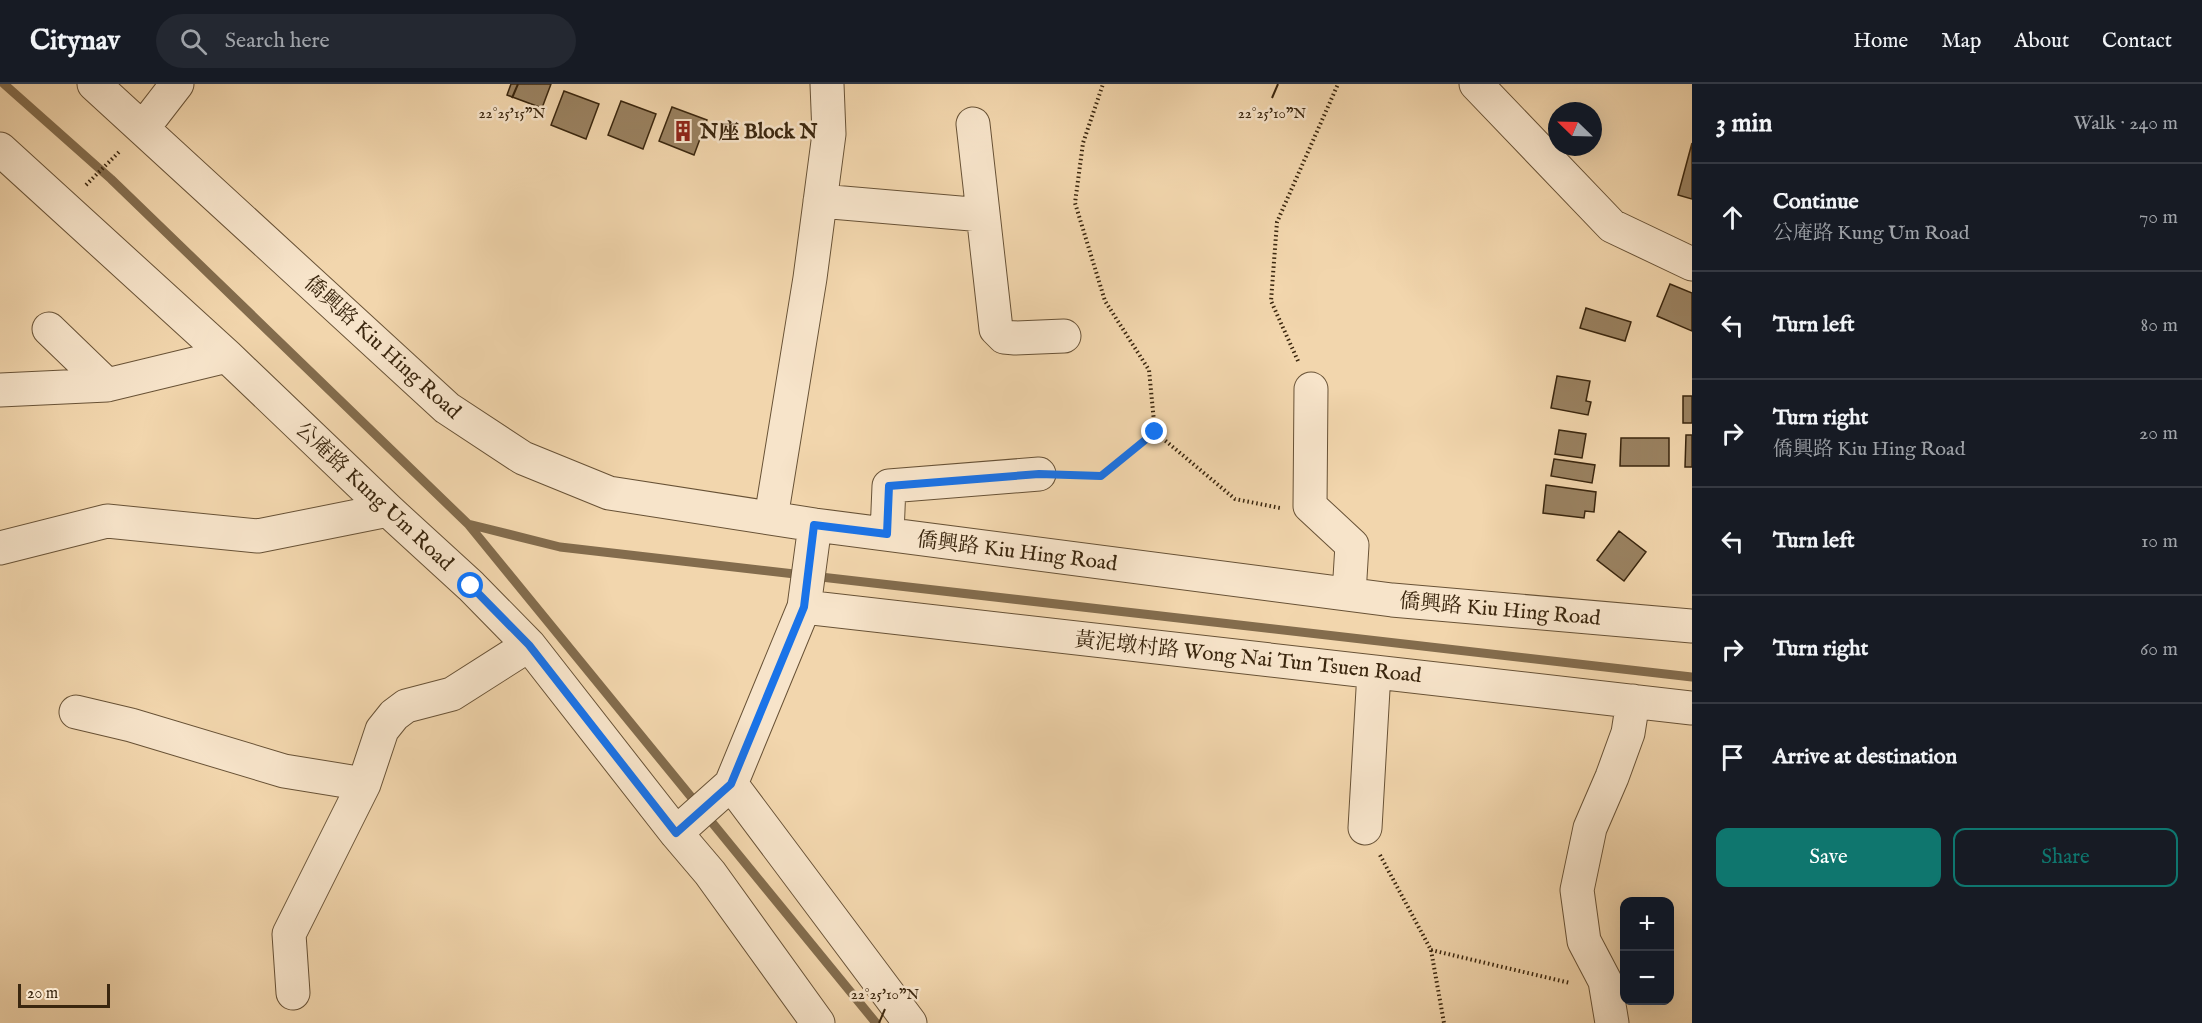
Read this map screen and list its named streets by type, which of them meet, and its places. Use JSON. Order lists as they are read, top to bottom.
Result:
{
  "streets": {
    "street": ["僑興路 Kiu Hing Road", "公庵路 Kung Um Road", "黃泥墩村路 Wong Nai Tun Tsuen Road"]
  },
  "places": {
    "building": ["N座 Block N"]
  },
  "scale_bar": "20 m",
  "north": "top left",
  "page": {
    "header": "Citynav",
    "search": "Search here",
    "nav": [
      "Home",
      "Map",
      "About",
      "Contact"
    ],
    "heading": ["3 min", "Walk · 240 m"],
    "list": [
      ["Continue", "公庵路 Kung Um Road", "70 m"],
      ["Turn left", "80 m"],
      ["Turn right", "僑興路 Kiu Hing Road", "20 m"],
      ["Turn left", "10 m"],
      ["Turn right", "60 m"],
      "Arrive at destination"
    ],
    "buttons": ["Save", "Share"],
    "map_buttons": ["+", "−"],
    "scale": "20 m"
  },
  "coordinates": ["22°25'15\"N", "22°25'10\"N"]
}
